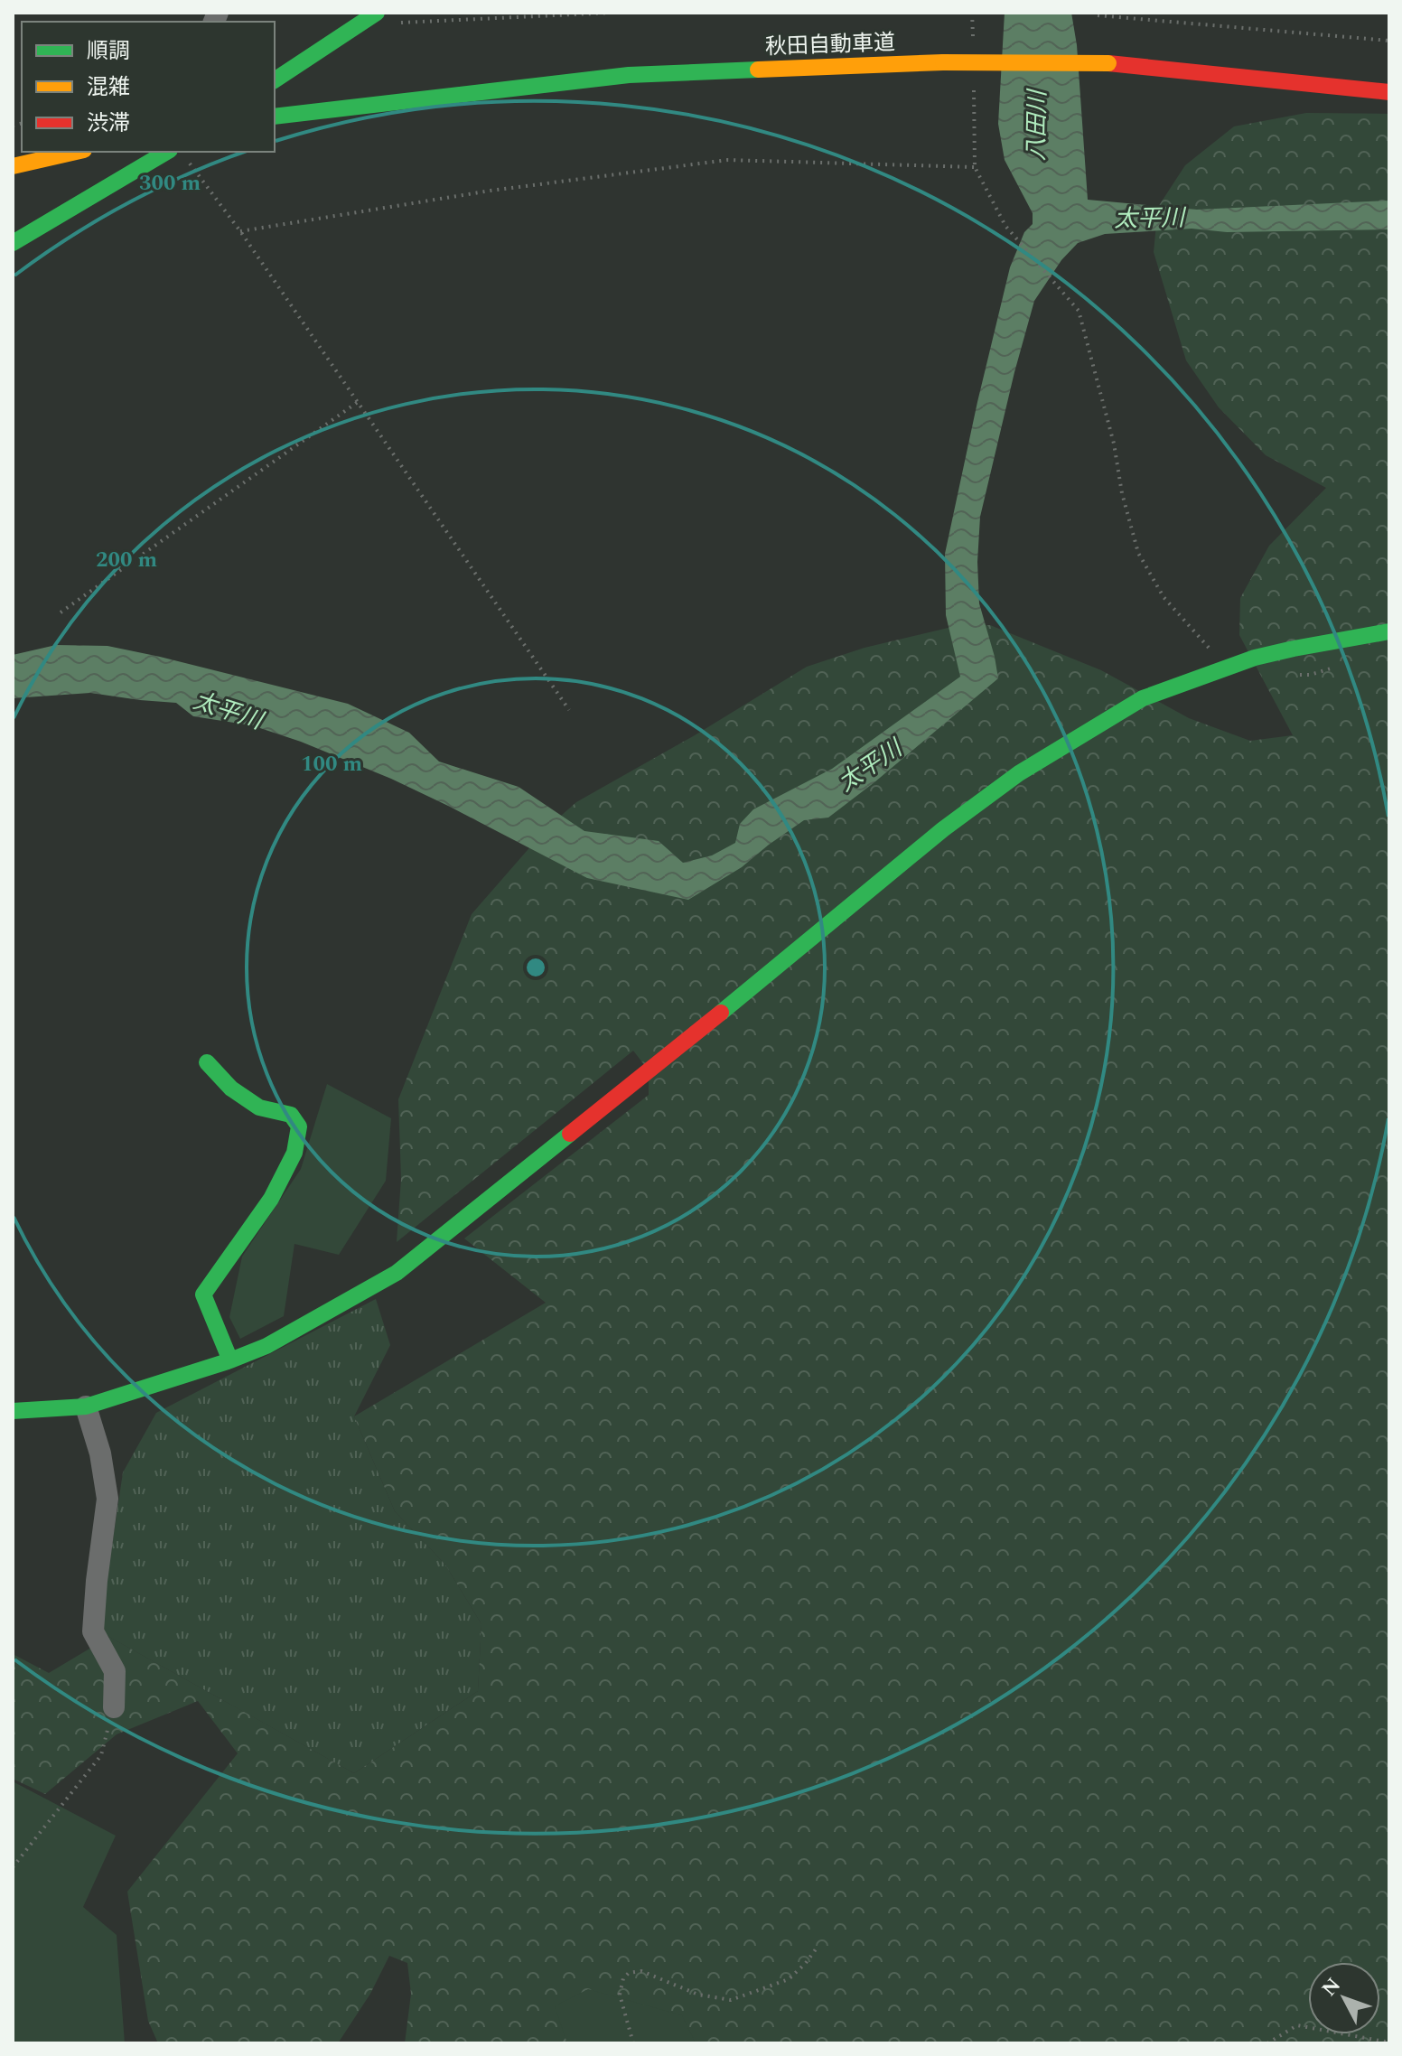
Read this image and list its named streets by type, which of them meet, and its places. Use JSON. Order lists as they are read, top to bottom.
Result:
{
  "streets": {
    "main road": ["秋田自動車道"]
  },
  "water": ["八田川", "太平川"],
  "legend": ["順調", "混雑", "渋滞"],
  "north": "top left",
  "rings": ["300 m", "200 m", "100 m"]
}
